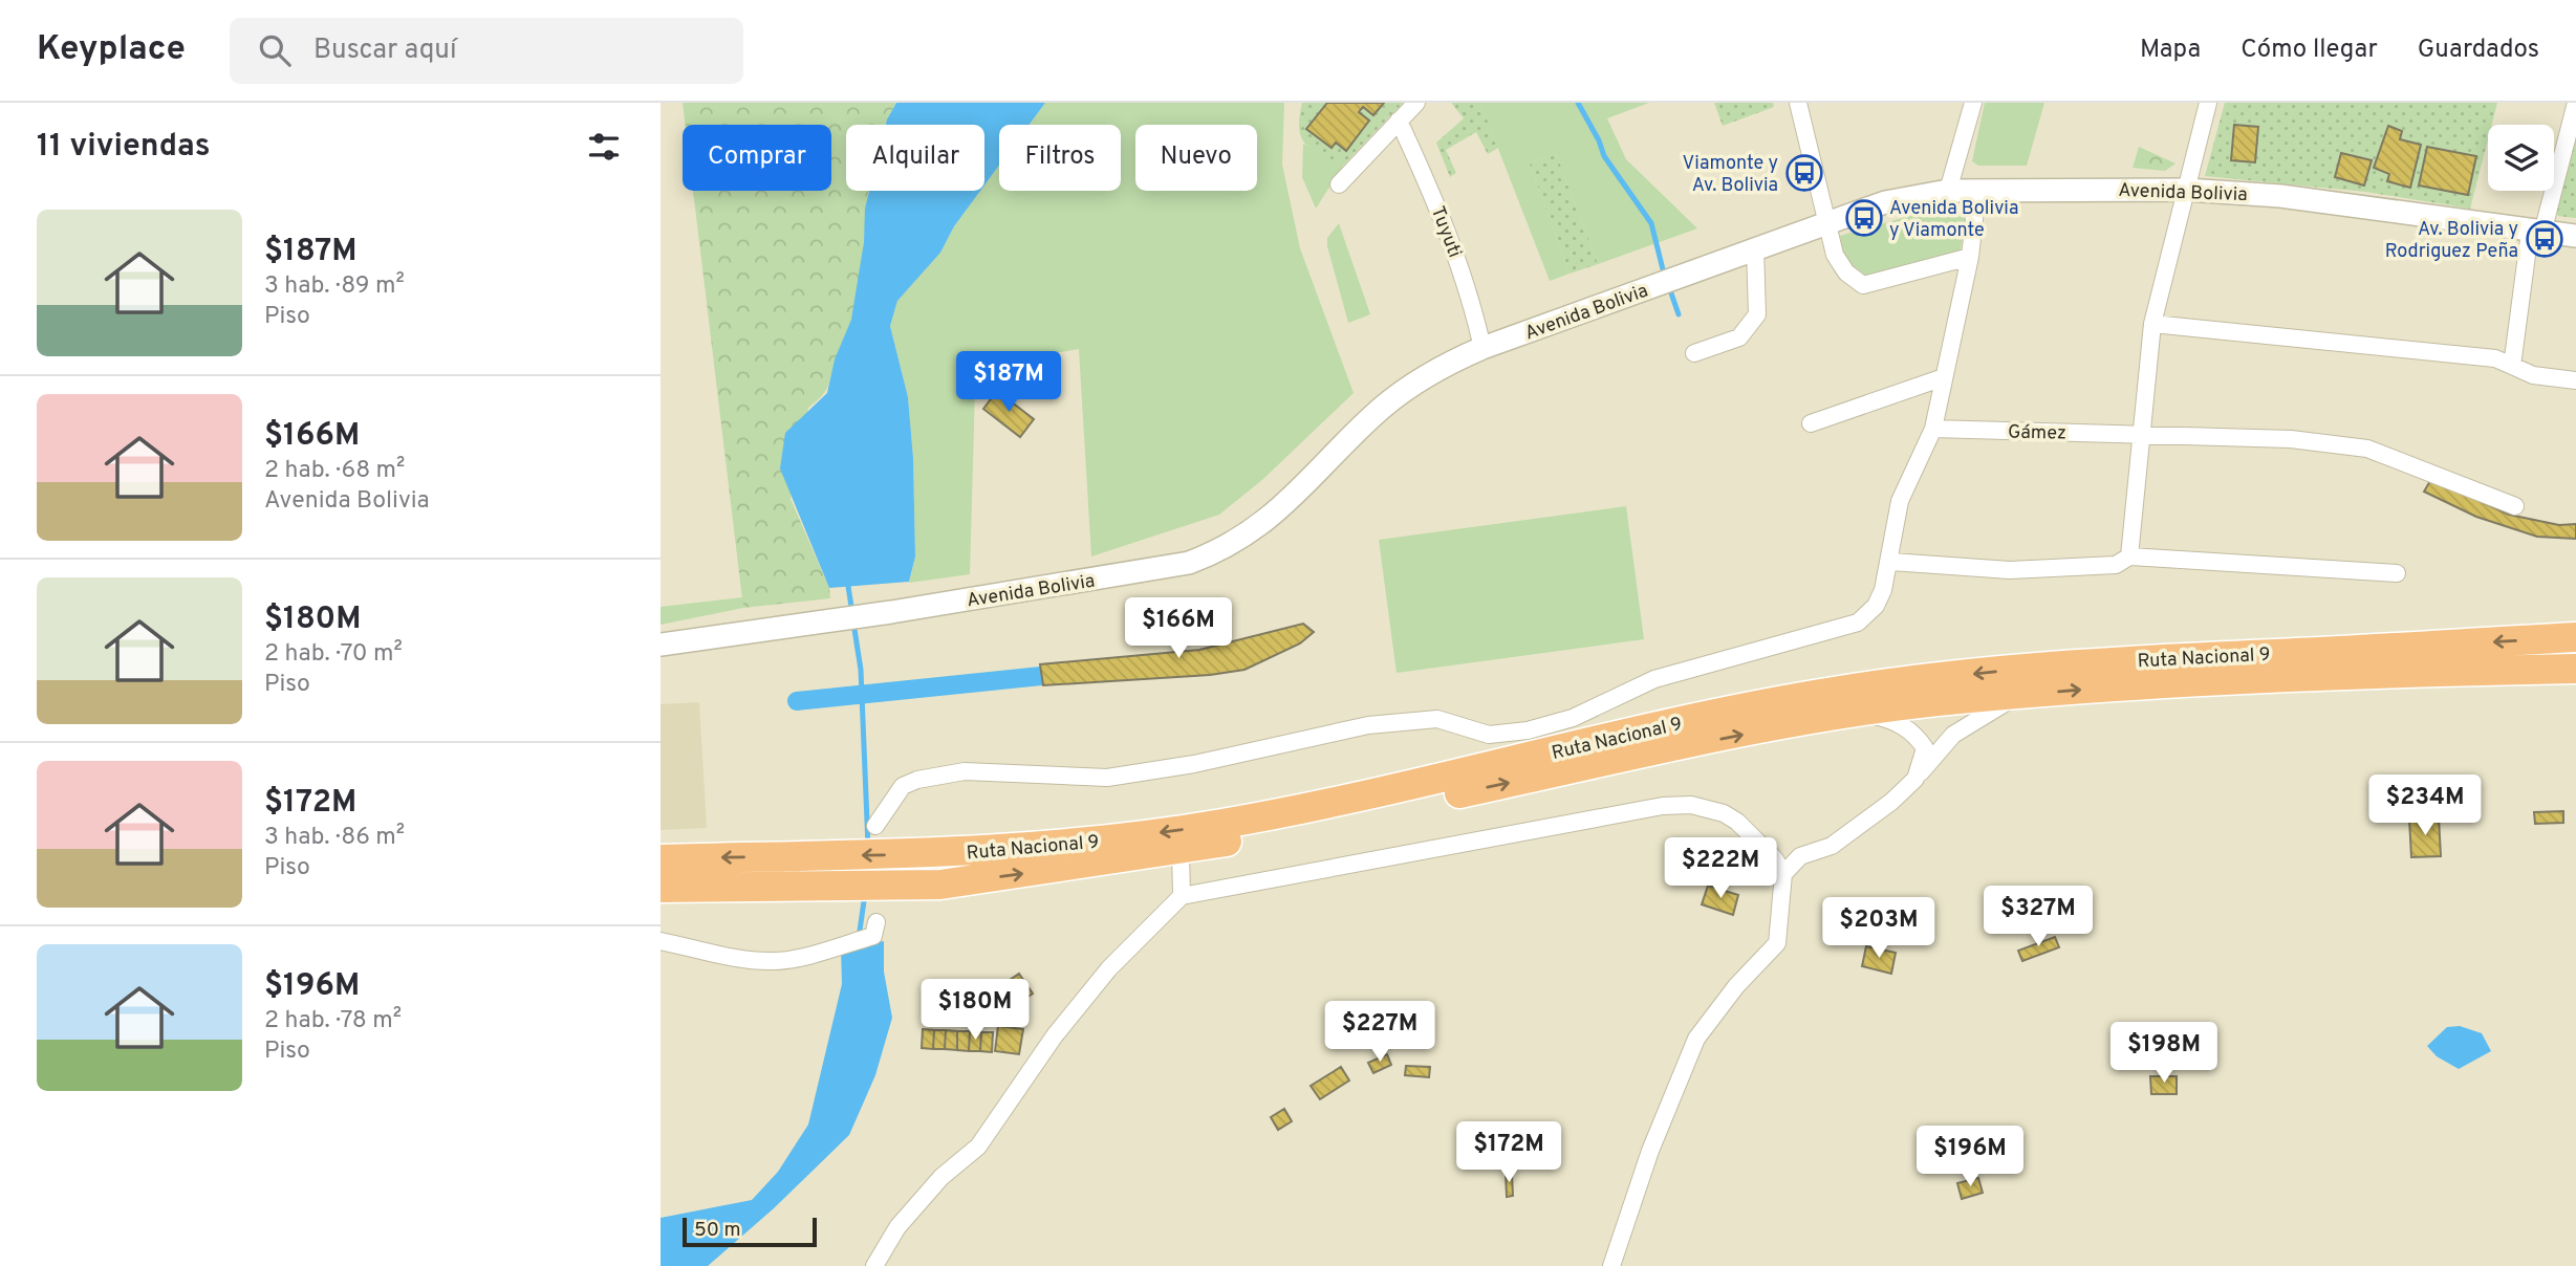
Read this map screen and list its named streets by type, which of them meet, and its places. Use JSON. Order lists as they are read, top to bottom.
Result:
{
  "streets": {
    "highway": ["Ruta Nacional 9"],
    "street": ["Avenida Bolivia", "Tuyuti", "Gámez"]
  },
  "crossings": [
    ["Avenida Bolivia", "Tuyuti"]
  ],
  "places": {
    "bus stop": ["Viamonte y Av. Bolivia", "Avenida Bolivia y Viamonte", "Av. Bolivia y Rodriguez Peña"]
  },
  "scale_bar": "50 m",
  "page": {
    "header": "Keyplace",
    "search": "Buscar aquí",
    "nav": ["Mapa", "Cómo llegar", "Guardados"],
    "heading": "11 viviendas",
    "chip": [
      "Comprar",
      "Alquilar",
      "Filtros",
      "Nuevo"
    ],
    "list": [
      {
        "name": "$187M",
        "note": "3 hab. · 89 m² · Piso"
      },
      {
        "name": "$166M",
        "note": "2 hab. · 68 m² · Avenida Bolivia"
      },
      {
        "name": "$180M",
        "note": "2 hab. · 70 m² · Piso"
      },
      {
        "name": "$172M",
        "note": "3 hab. · 86 m² · Piso"
      },
      {
        "name": "$196M",
        "note": "2 hab. · 78 m² · Piso"
      }
    ],
    "price": [
      "$187M",
      "$166M",
      "$234M",
      "$222M",
      "$327M",
      "$203M",
      "$180M",
      "$227M",
      "$198M",
      "$172M",
      "$196M"
    ],
    "scale": "50 m"
  }
}
